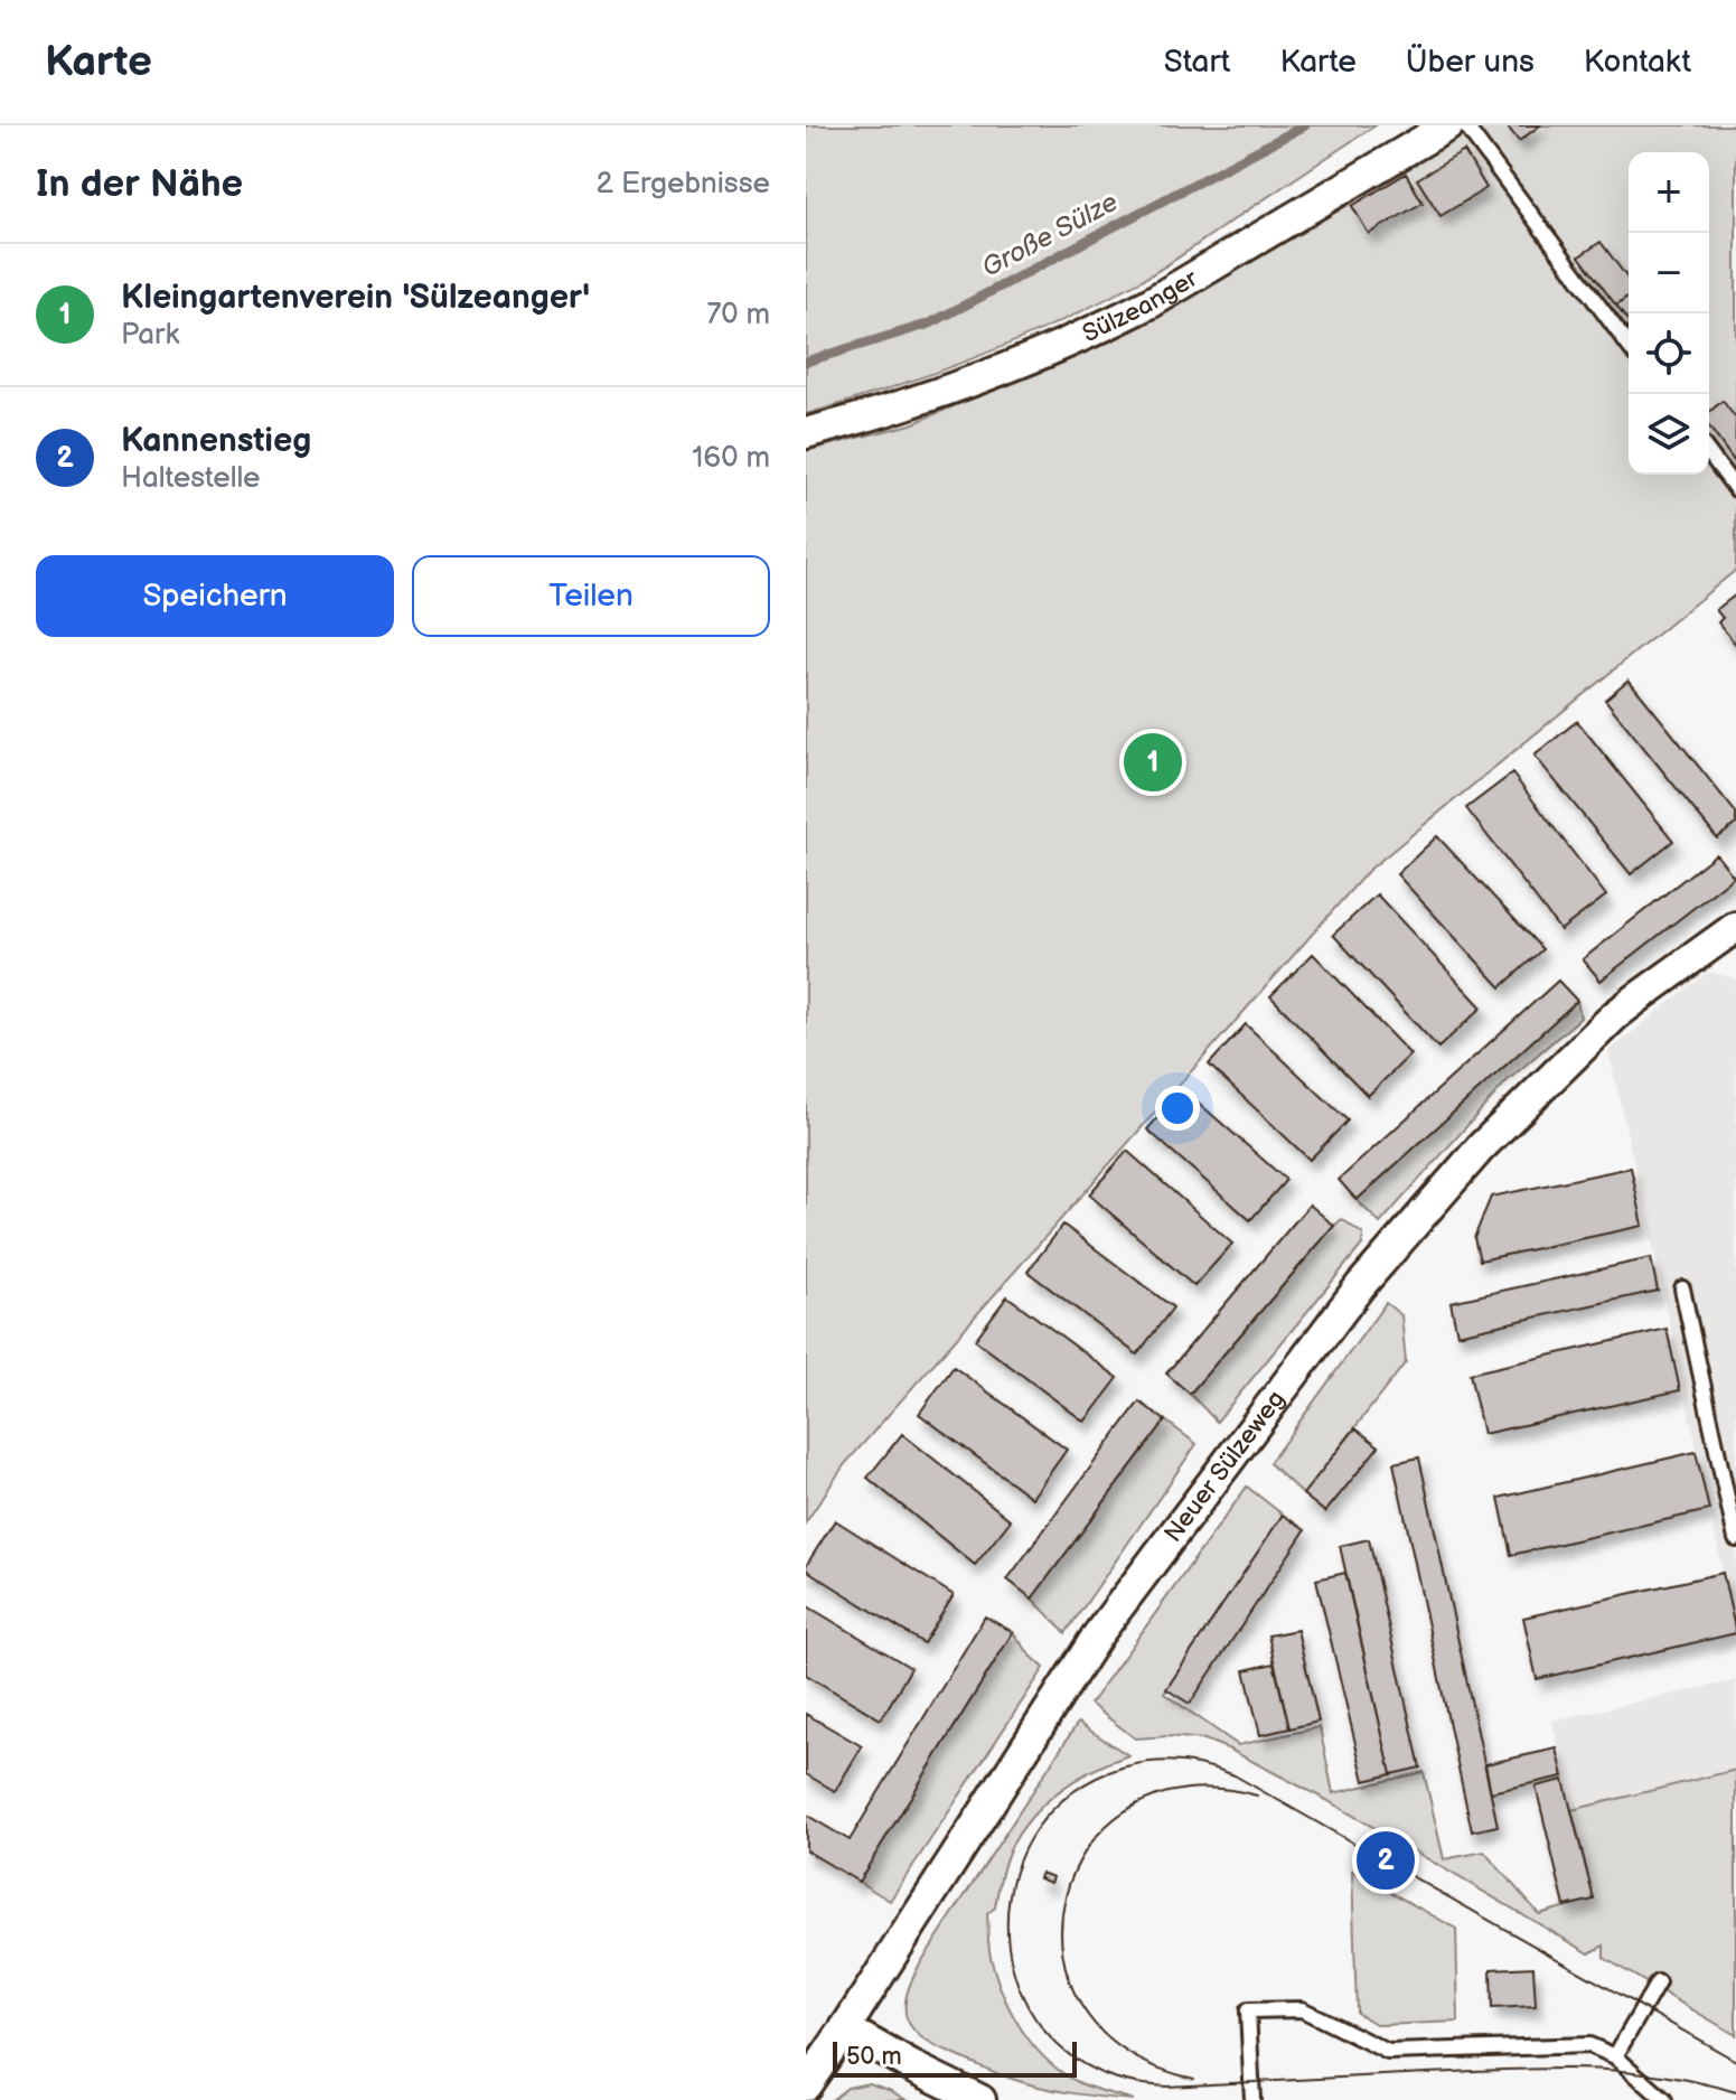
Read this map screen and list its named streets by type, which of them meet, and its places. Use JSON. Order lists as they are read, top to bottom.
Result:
{
  "streets": {
    "street": ["Sülzeanger", "Neuer Sülzeweg"]
  },
  "water": ["Große Sülze"],
  "scale_bar": "50 m",
  "page": {
    "header": "Karte",
    "nav": [
      "Start",
      "Karte",
      "Über uns",
      "Kontakt"
    ],
    "heading": ["In der Nähe", "2 Ergebnisse"],
    "map_buttons": ["+", "−"],
    "list": [
      {
        "mark": "1",
        "name": "Kleingartenverein 'Sülzeanger'",
        "note": "Park",
        "value": "70 m"
      },
      {
        "mark": "2",
        "name": "Kannenstieg",
        "note": "Haltestelle",
        "value": "160 m"
      }
    ],
    "buttons": ["Speichern", "Teilen"],
    "pins": ["1", "2"],
    "scale": "50 m"
  }
}
